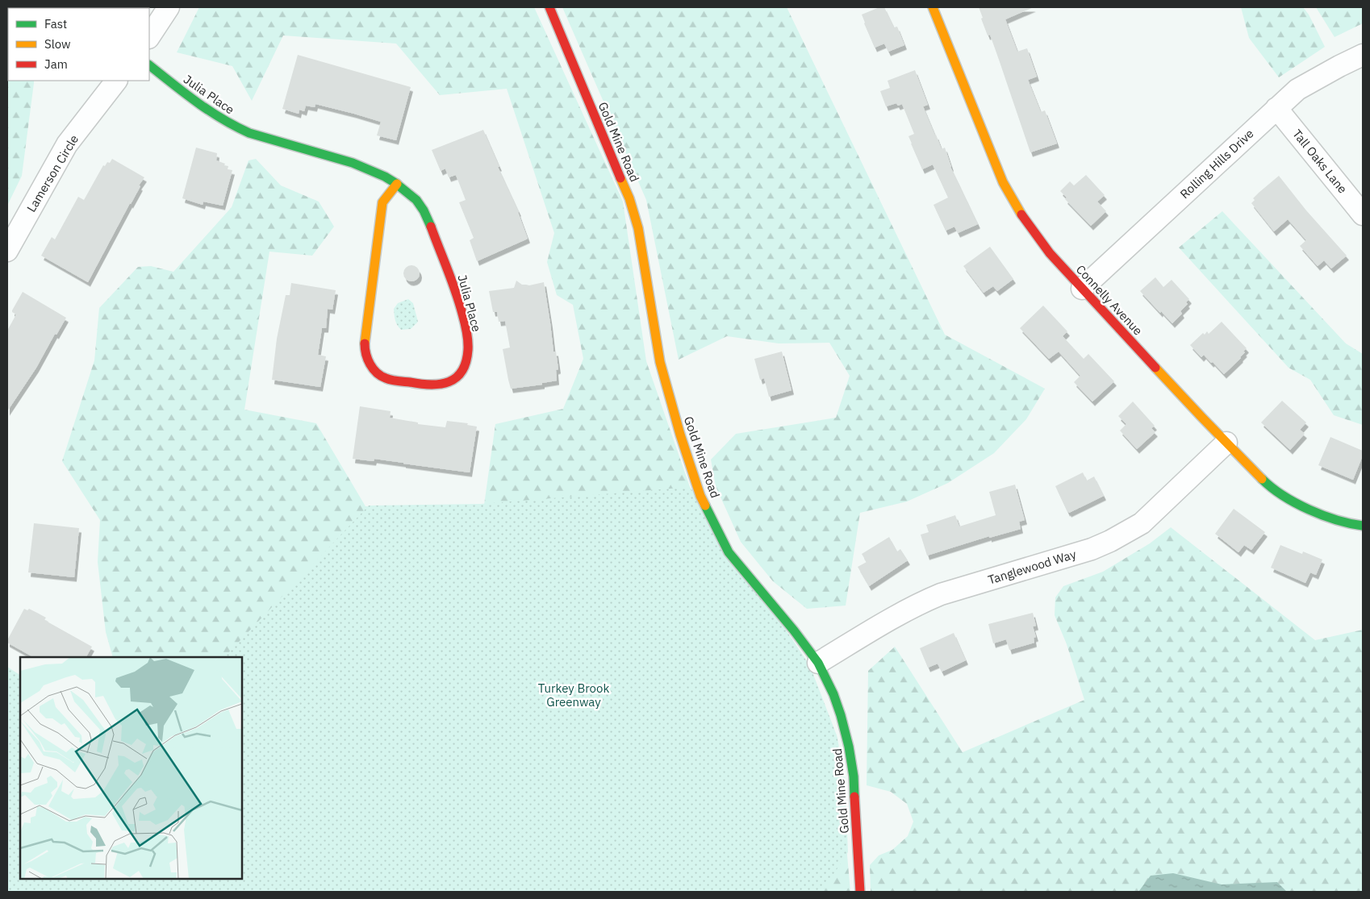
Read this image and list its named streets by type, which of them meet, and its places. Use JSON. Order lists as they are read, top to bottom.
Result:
{
  "streets": {
    "street": [
      "Julia Place",
      "Gold Mine Road",
      "Tall Oaks Lane",
      "Rolling Hills Drive",
      "Lamerson Circle",
      "Connelly Avenue",
      "Tanglewood Way"
    ]
  },
  "crossings": [
    ["Gold Mine Road", "Tanglewood Way"],
    ["Tall Oaks Lane", "Rolling Hills Drive"],
    ["Rolling Hills Drive", "Connelly Avenue"],
    ["Connelly Avenue", "Tanglewood Way"]
  ],
  "parks": ["Turkey Brook Greenway"],
  "legend": ["Fast", "Slow", "Jam"]
}
